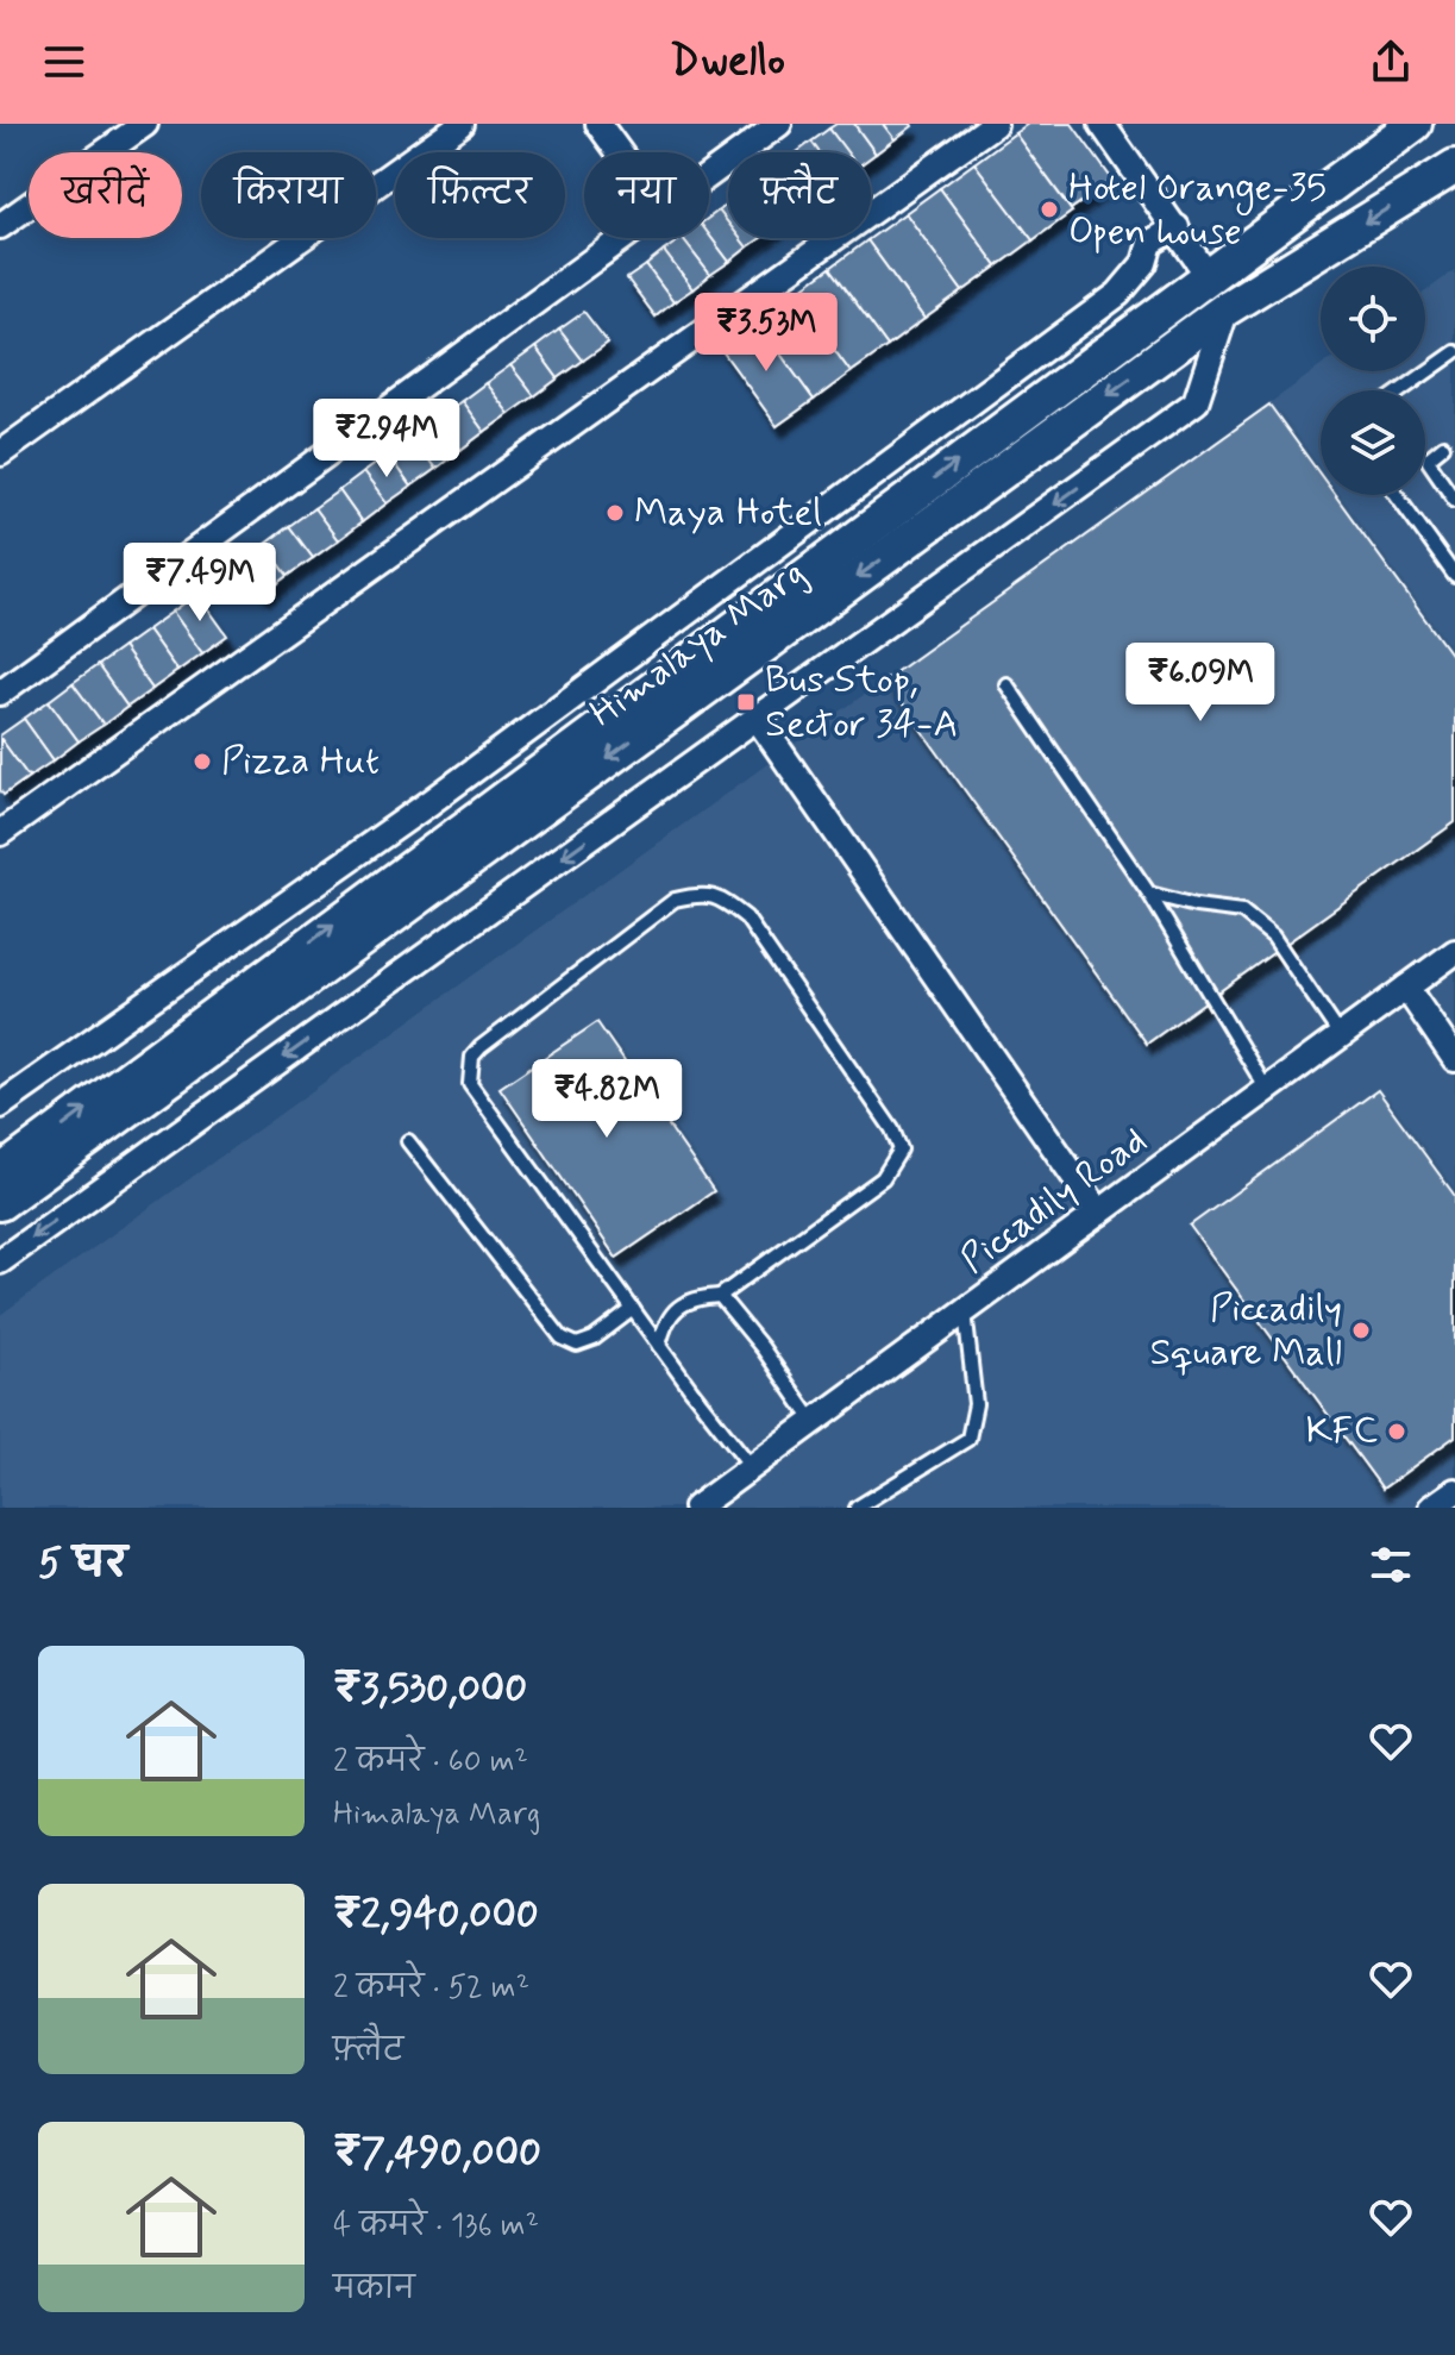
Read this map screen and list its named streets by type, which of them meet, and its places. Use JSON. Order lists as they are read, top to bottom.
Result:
{
  "streets": {
    "main road": ["Himalaya Marg"],
    "street": ["Piccadily Road"]
  },
  "places": {
    "other": [
      "Hotel Orange-35 Open house",
      "Maya Hotel",
      "Pizza Hut",
      "Piccadily Square Mall",
      "KFC"
    ],
    "transit": ["Bus Stop, Sector 34-A"]
  },
  "page": {
    "header": "Dwello",
    "chip": [
      "खरीदें",
      "किराया",
      "फ़िल्टर",
      "नया",
      "फ़्लैट"
    ],
    "price": [
      "₹3.53M",
      "₹2.94M",
      "₹7.49M",
      "₹6.09M",
      "₹4.82M"
    ],
    "heading": "5 घर",
    "list": [
      {
        "name": "₹3,530,000",
        "note": "2 कमरे · 60 m² · Himalaya Marg"
      },
      {
        "name": "₹2,940,000",
        "note": "2 कमरे · 52 m² · फ़्लैट"
      },
      {
        "name": "₹7,490,000",
        "note": "4 कमरे · 136 m² · मकान"
      }
    ]
  }
}
